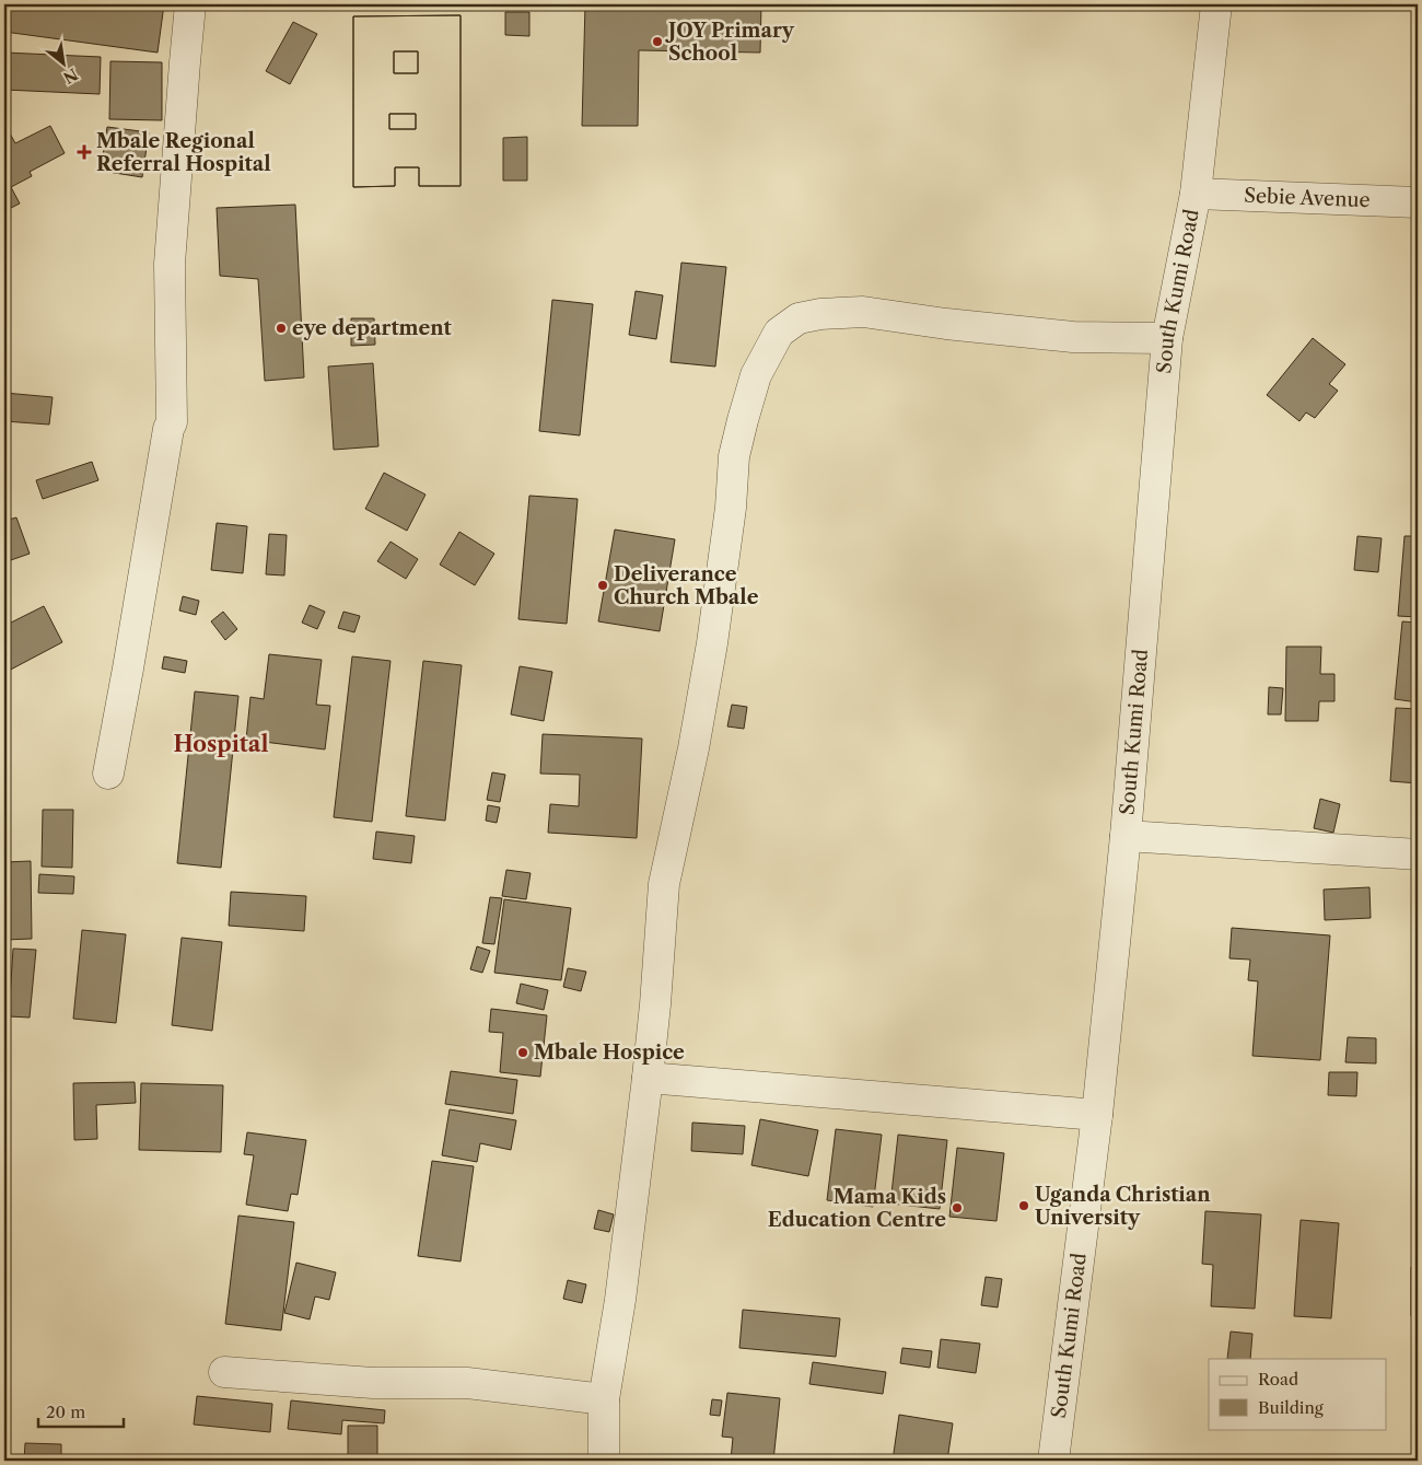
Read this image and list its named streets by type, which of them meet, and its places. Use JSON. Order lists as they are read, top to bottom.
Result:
{
  "streets": {
    "street": ["Sebie Avenue", "South Kumi Road"]
  },
  "crossings": [
    ["Sebie Avenue", "South Kumi Road"]
  ],
  "districts": ["Hospital"],
  "places": {
    "other": [
      "JOY Primary School",
      "eye department",
      "Deliverance Church Mbale",
      "Mbale Hospice",
      "Uganda Christian University",
      "Mama Kids Education Centre"
    ],
    "health": ["Mbale Regional Referral Hospital"]
  },
  "legend": ["Road", "Building"],
  "scale_bar": "20 m",
  "north": "bottom right"
}
